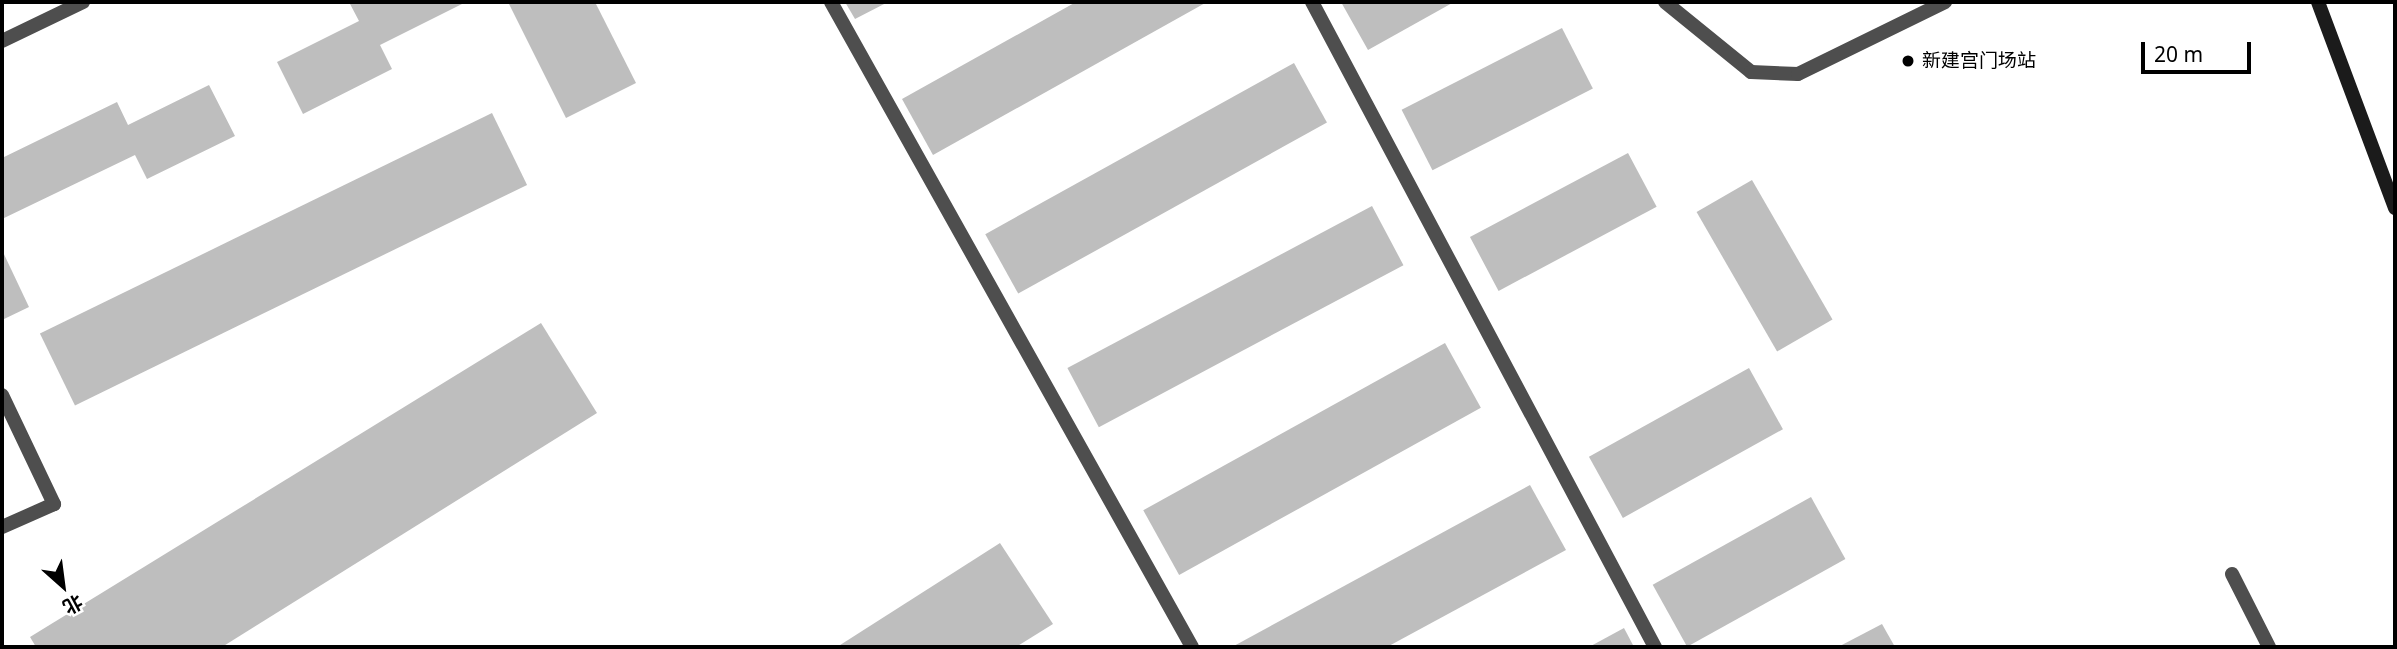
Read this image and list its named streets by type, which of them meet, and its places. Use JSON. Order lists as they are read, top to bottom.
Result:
{
  "places": ["新建宫门场站"],
  "scale_bar": "20 m",
  "north": "bottom right"
}
